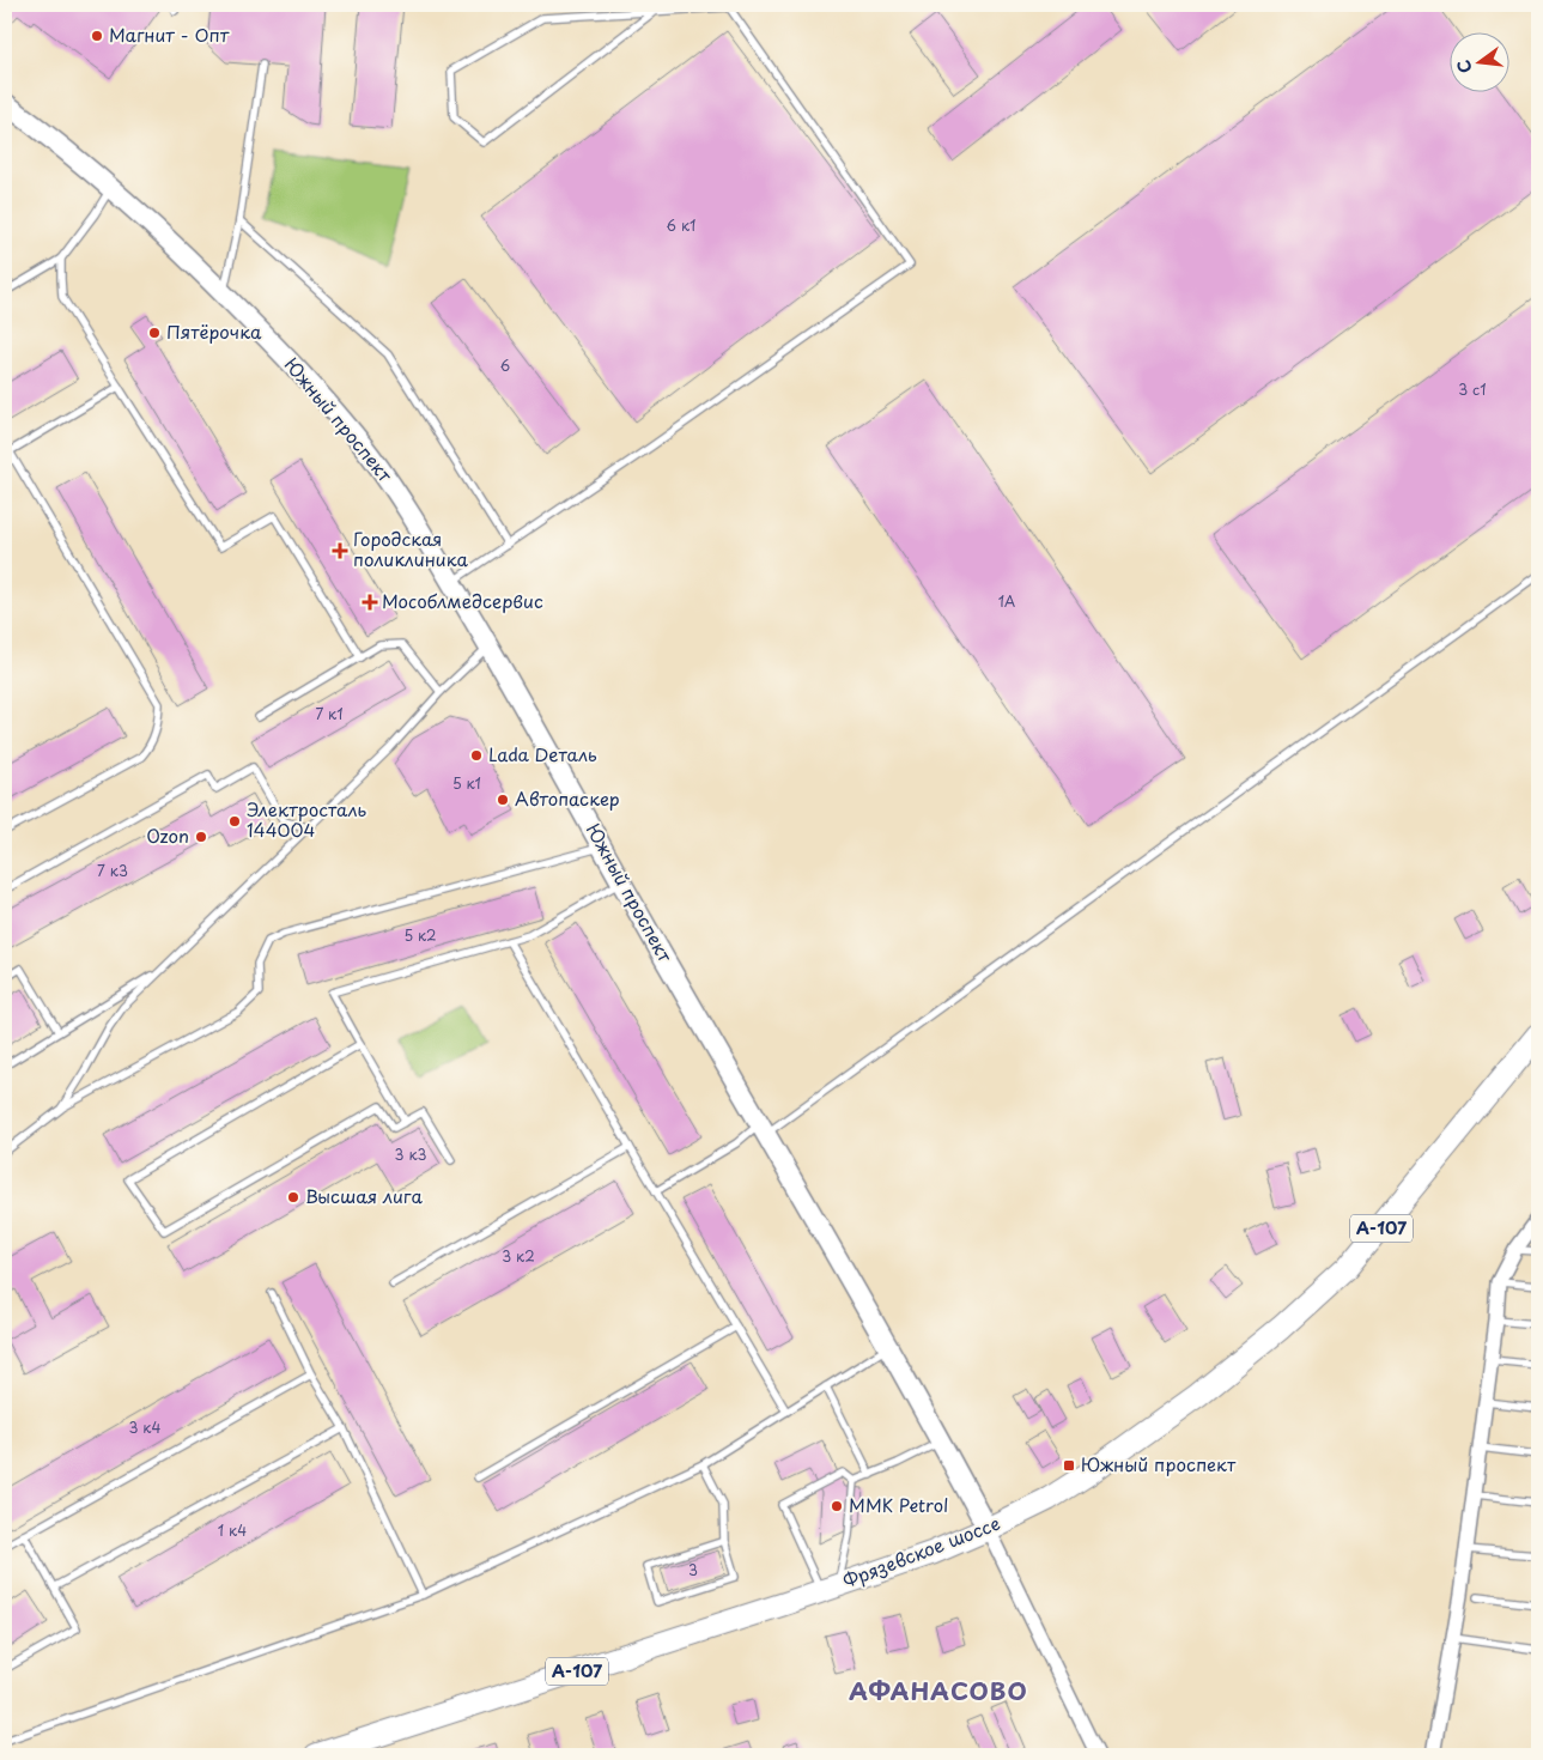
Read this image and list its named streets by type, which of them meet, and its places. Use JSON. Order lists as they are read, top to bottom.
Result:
{
  "streets": {
    "highway": ["А-107", "Фрязевское шоссе"],
    "main road": ["Южный проспект"]
  },
  "crossings": [
    ["Южный проспект", "Фрязевское шоссе"]
  ],
  "districts": ["АФАНАСОВО"],
  "places": {
    "other": [
      "Магнит - Опт",
      "Пятёрочка",
      "Lada Dеталь",
      "Автопаскер",
      "Электросталь 144004",
      "Ozon",
      "Высшая лига",
      "MMK Petrol"
    ],
    "health": ["Городская поликлиника", "Мособлмедсервис"],
    "transit": ["Южный проспект"]
  },
  "house_numbers": [
    "6 к1",
    "6",
    "3 с1",
    "1А",
    "7 к1",
    "5 к1",
    "7 к3",
    "5 к2",
    "3 к3",
    "3 к2",
    "3 к4",
    "1 к4",
    "3"
  ],
  "north": "left"
}
